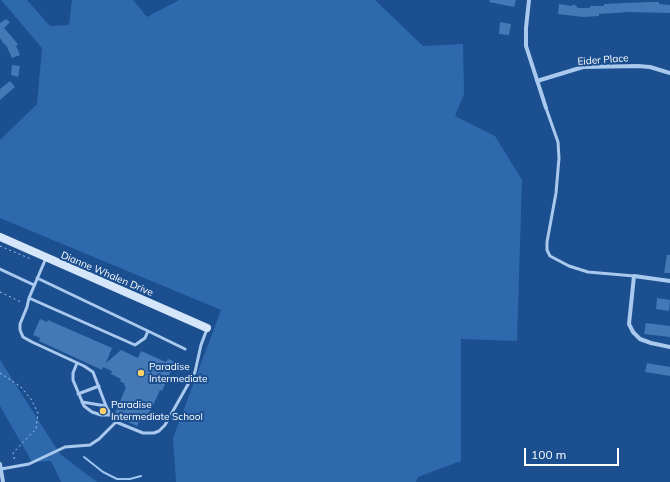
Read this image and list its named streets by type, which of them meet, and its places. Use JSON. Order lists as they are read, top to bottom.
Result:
{
  "streets": {
    "street": ["Eider Place", "Dianne Whalen Drive"]
  },
  "places": ["Paradise Intermediate", "Paradise Intermediate School"],
  "scale_bar": "100 m"
}
